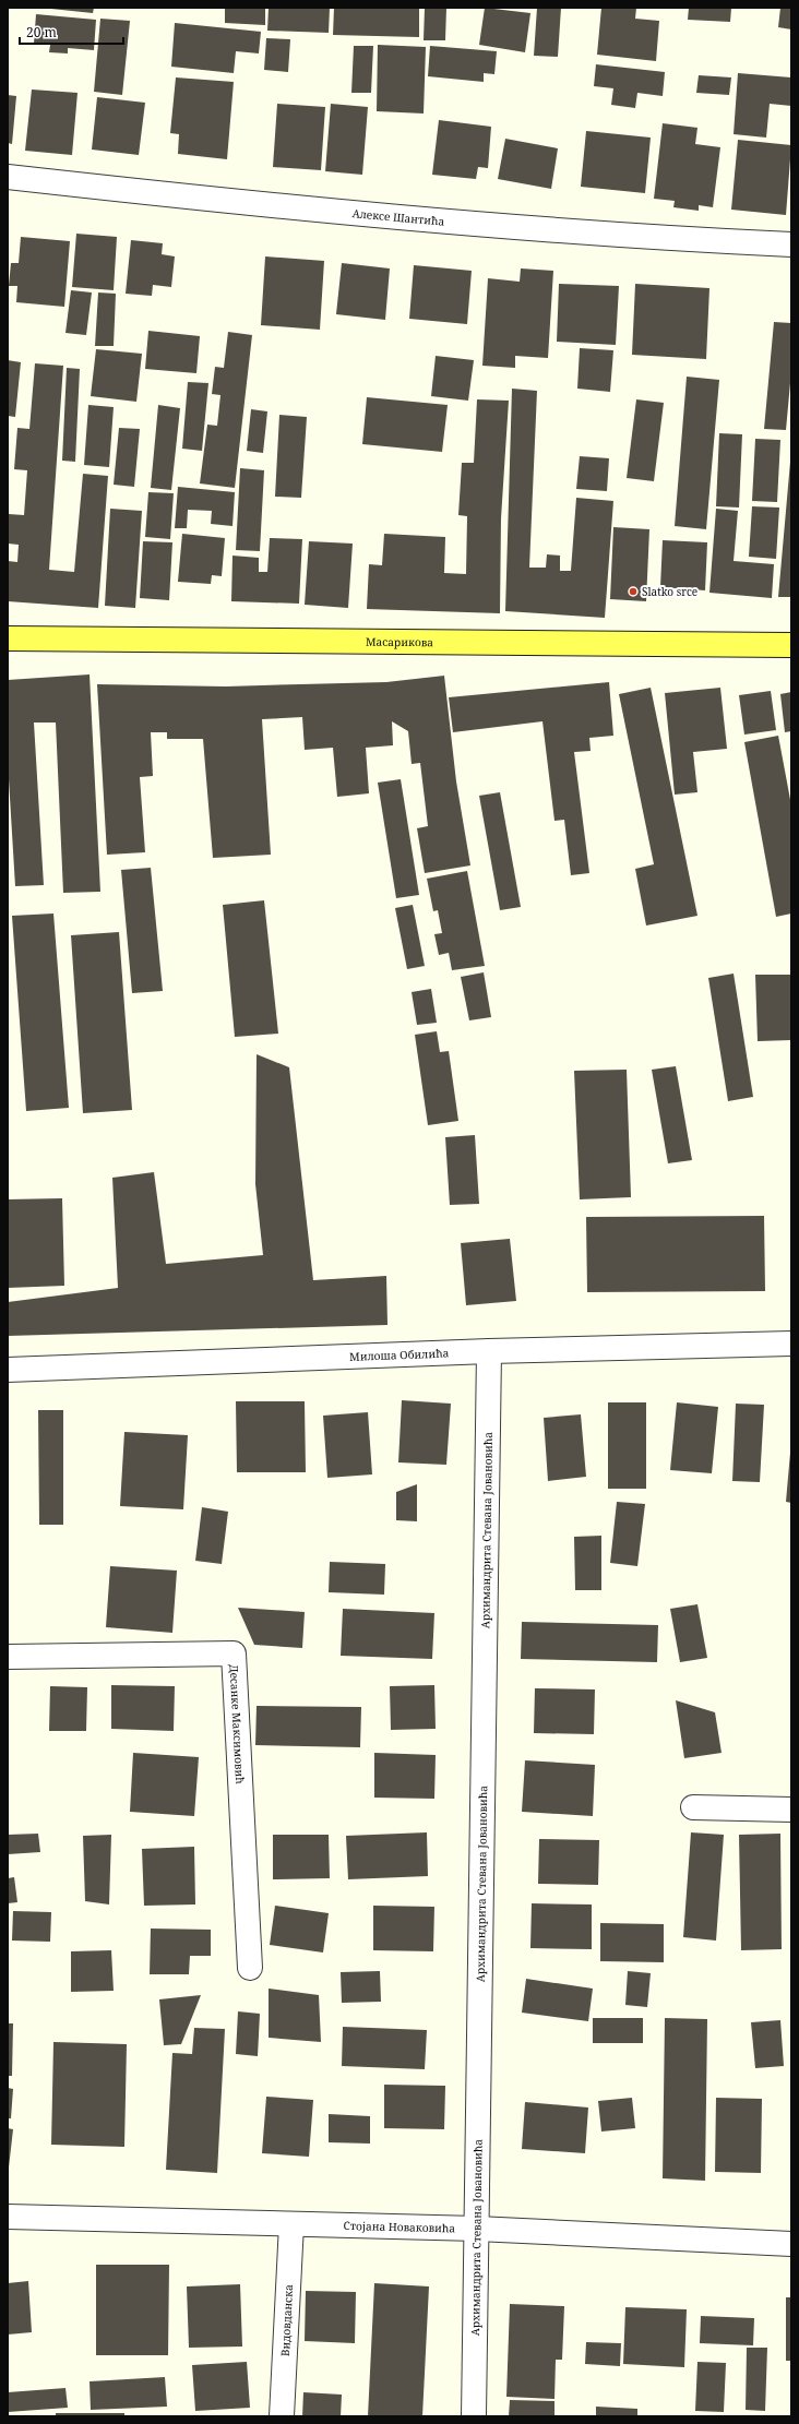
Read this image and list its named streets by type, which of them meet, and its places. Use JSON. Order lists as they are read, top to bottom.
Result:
{
  "streets": {
    "main road": ["Масарикова"],
    "street": [
      "Алексе Шантића",
      "Милоша Обилића",
      "Архимандрита Стевана Јовановића",
      "Десанке Максимовић",
      "Стојана Новаковића",
      "Видовданска"
    ]
  },
  "crossings": [
    ["Милоша Обилића", "Архимандрита Стевана Јовановића"],
    ["Архимандрита Стевана Јовановића", "Стојана Новаковића"],
    ["Стојана Новаковића", "Видовданска"]
  ],
  "places": ["Slatko srce"],
  "scale_bar": "20 m"
}
